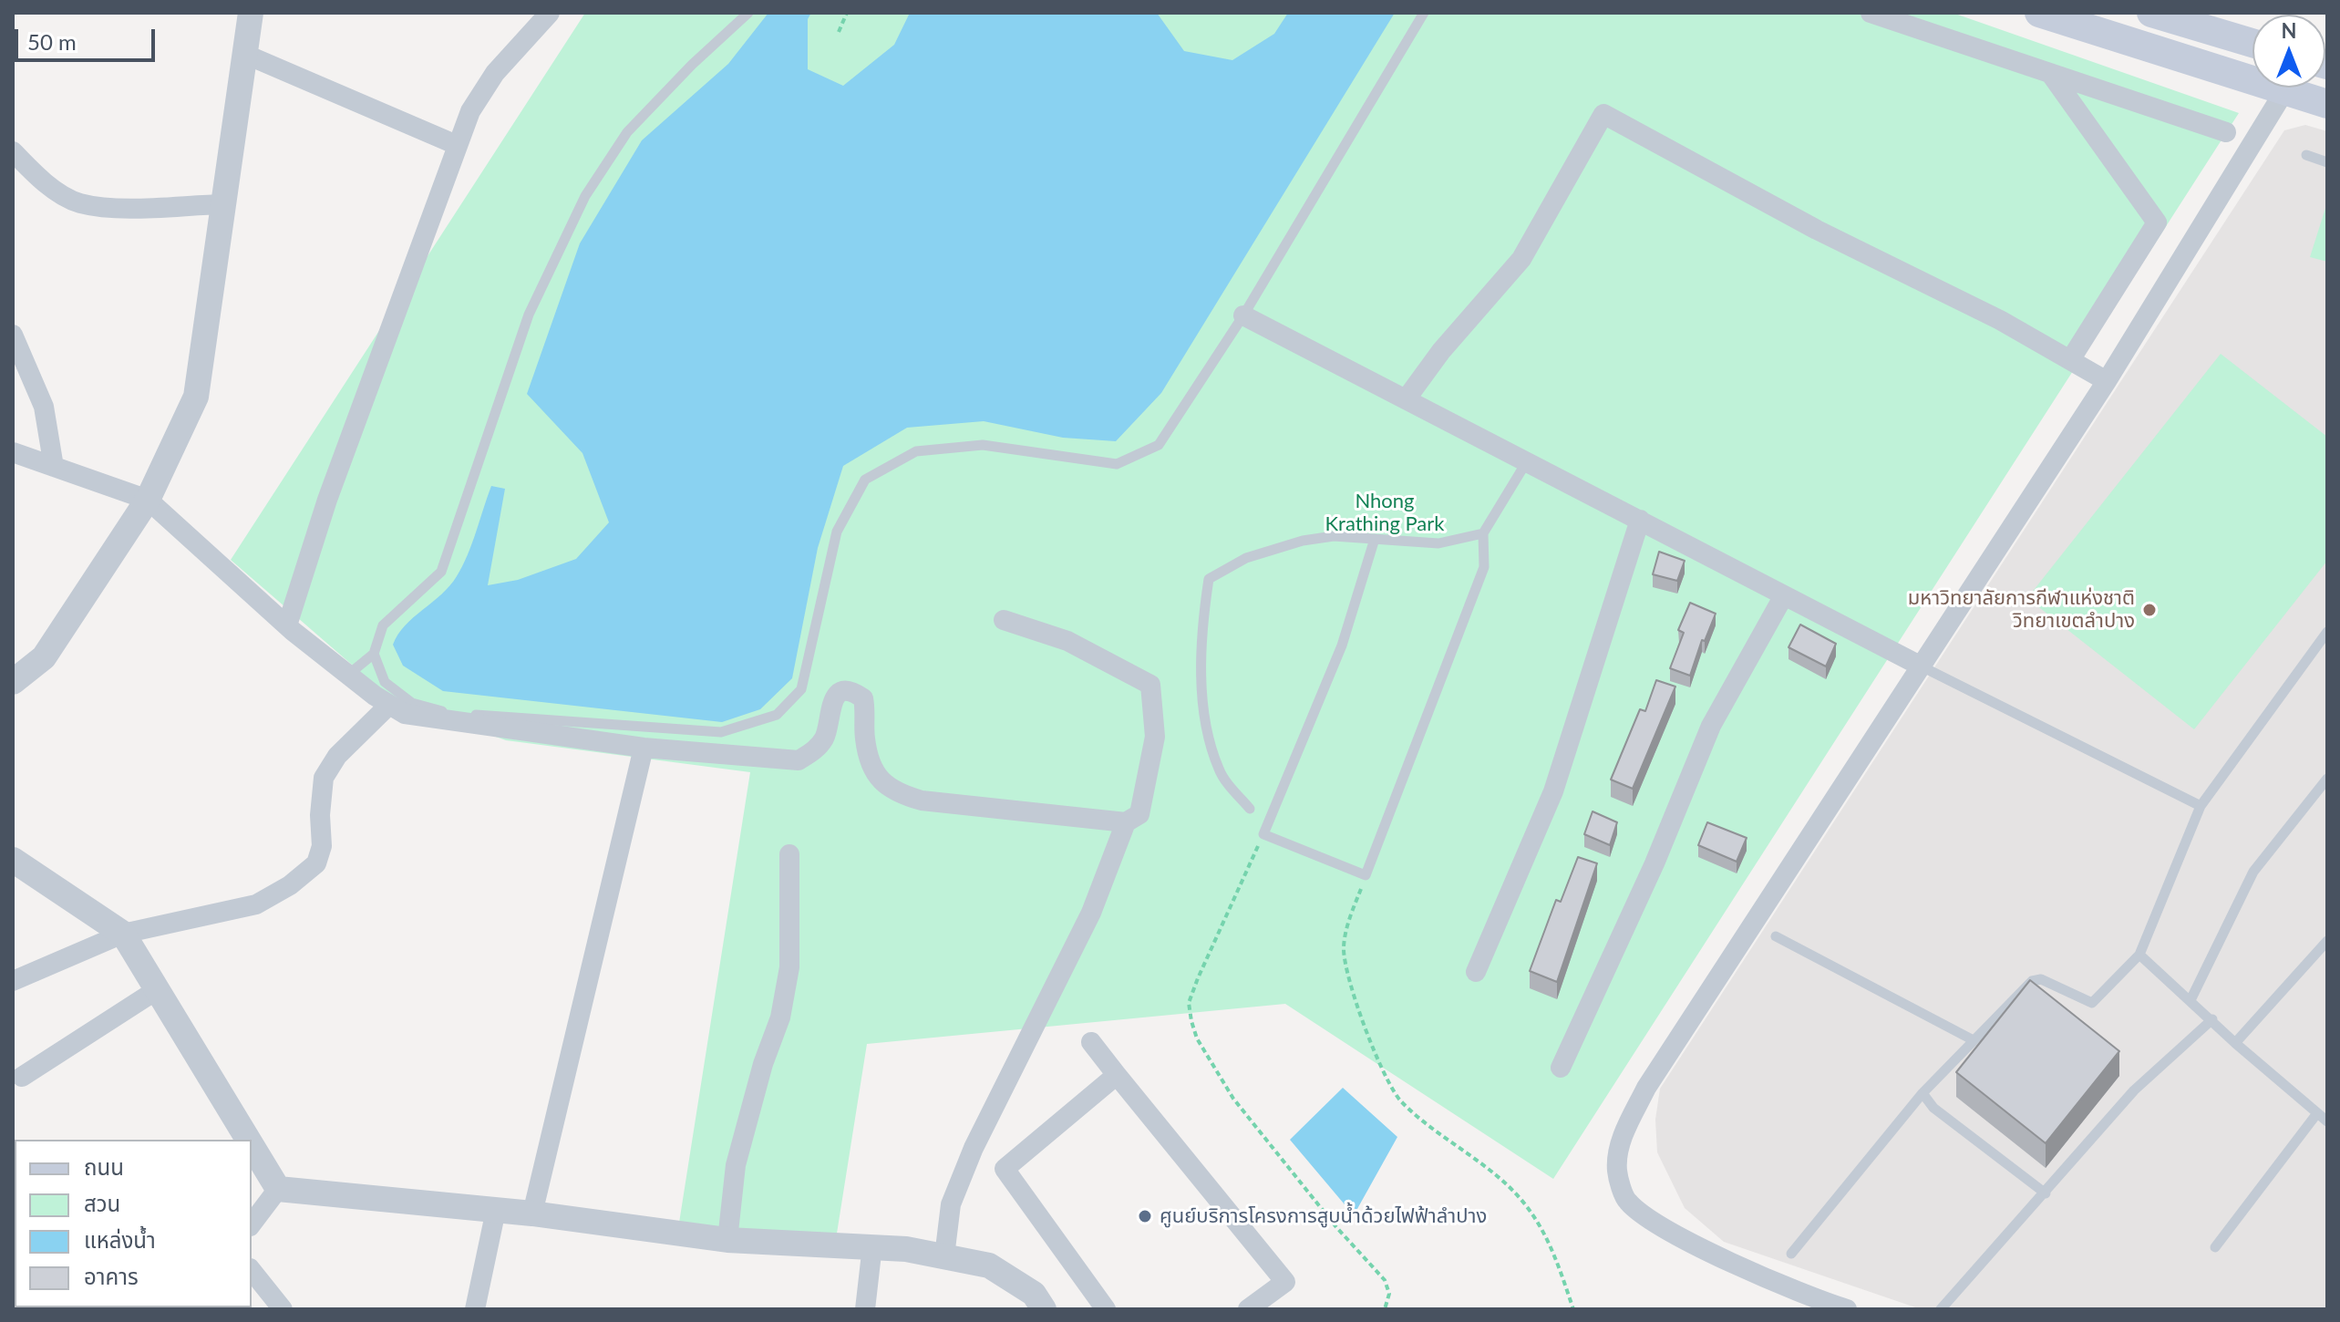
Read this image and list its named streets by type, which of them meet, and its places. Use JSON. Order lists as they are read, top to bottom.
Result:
{
  "parks": ["Nhong Krathing Park"],
  "places": ["มหาวิทยาลัยการกีฬาแห่งชาติ วิทยาเขตลำปาง", "ศูนย์บริการโครงการสูบน้ำด้วยไฟฟ้าลําปาง"],
  "legend": [
    "ถนน",
    "สวน",
    "แหล่งน้ำ",
    "อาคาร"
  ],
  "scale_bar": "50 m",
  "north": "top"
}
